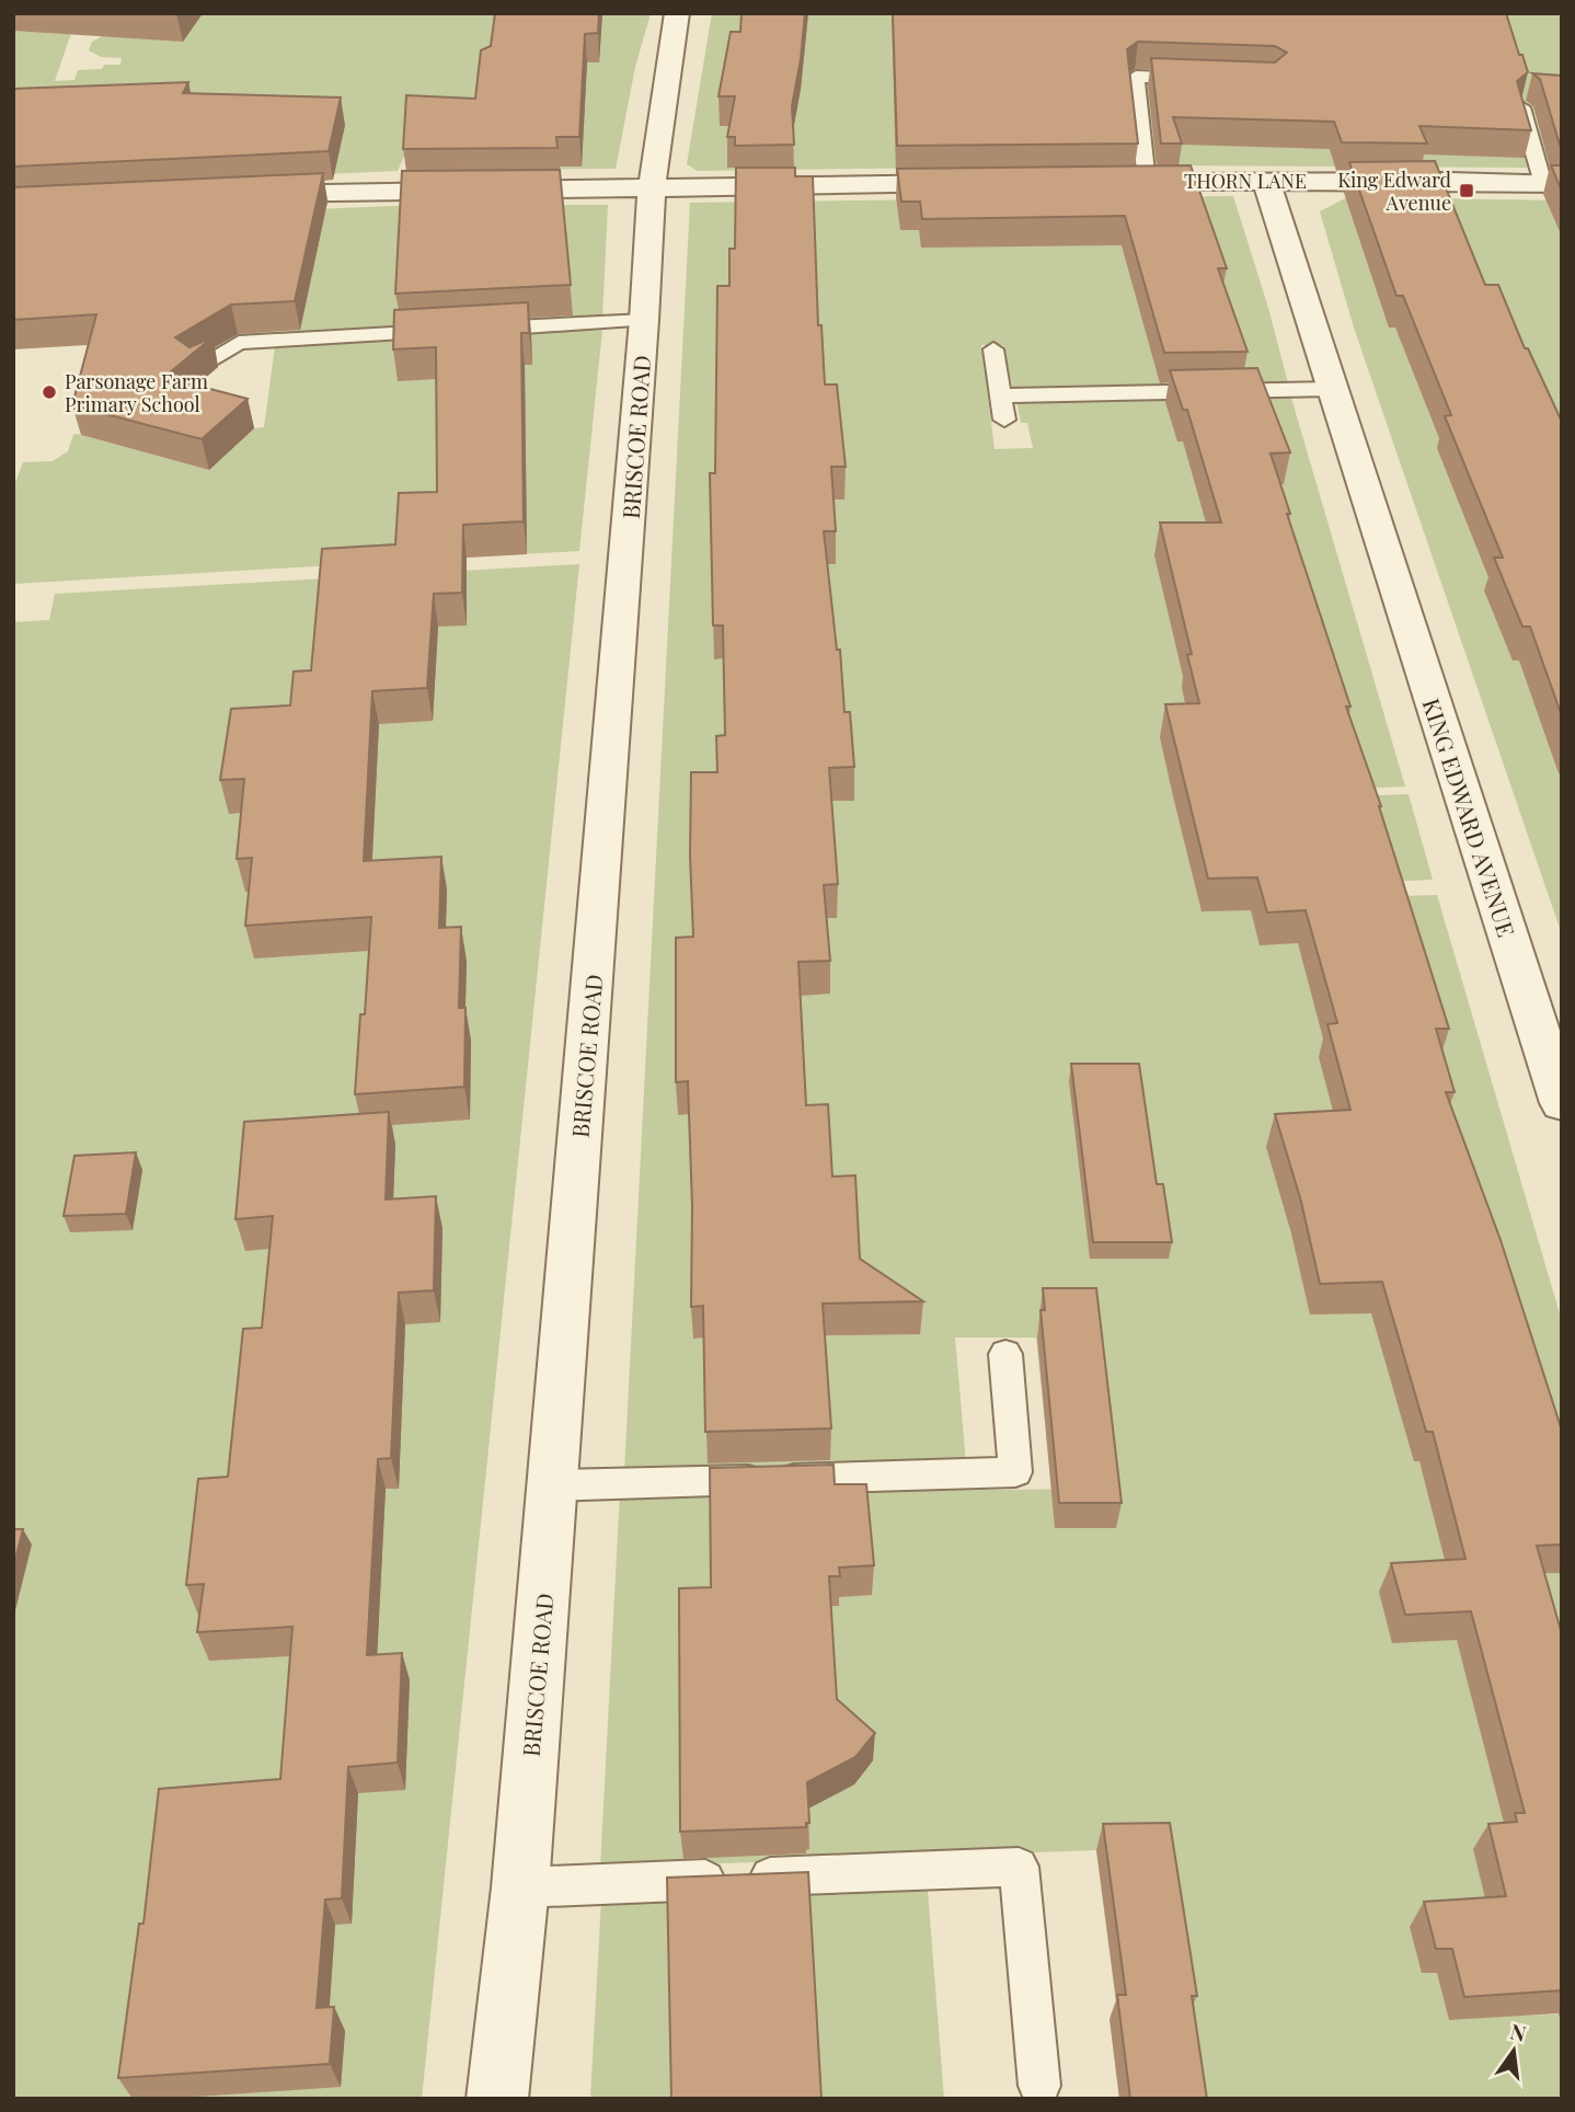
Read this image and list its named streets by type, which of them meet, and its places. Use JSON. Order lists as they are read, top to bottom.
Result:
{
  "streets": {
    "street": ["THORN LANE", "BRISCOE ROAD", "KING EDWARD AVENUE"]
  },
  "crossings": [
    ["THORN LANE", "KING EDWARD AVENUE"]
  ],
  "places": {
    "transit": ["King Edward Avenue"],
    "other": ["Parsonage Farm Primary School"]
  },
  "north": "top"
}
